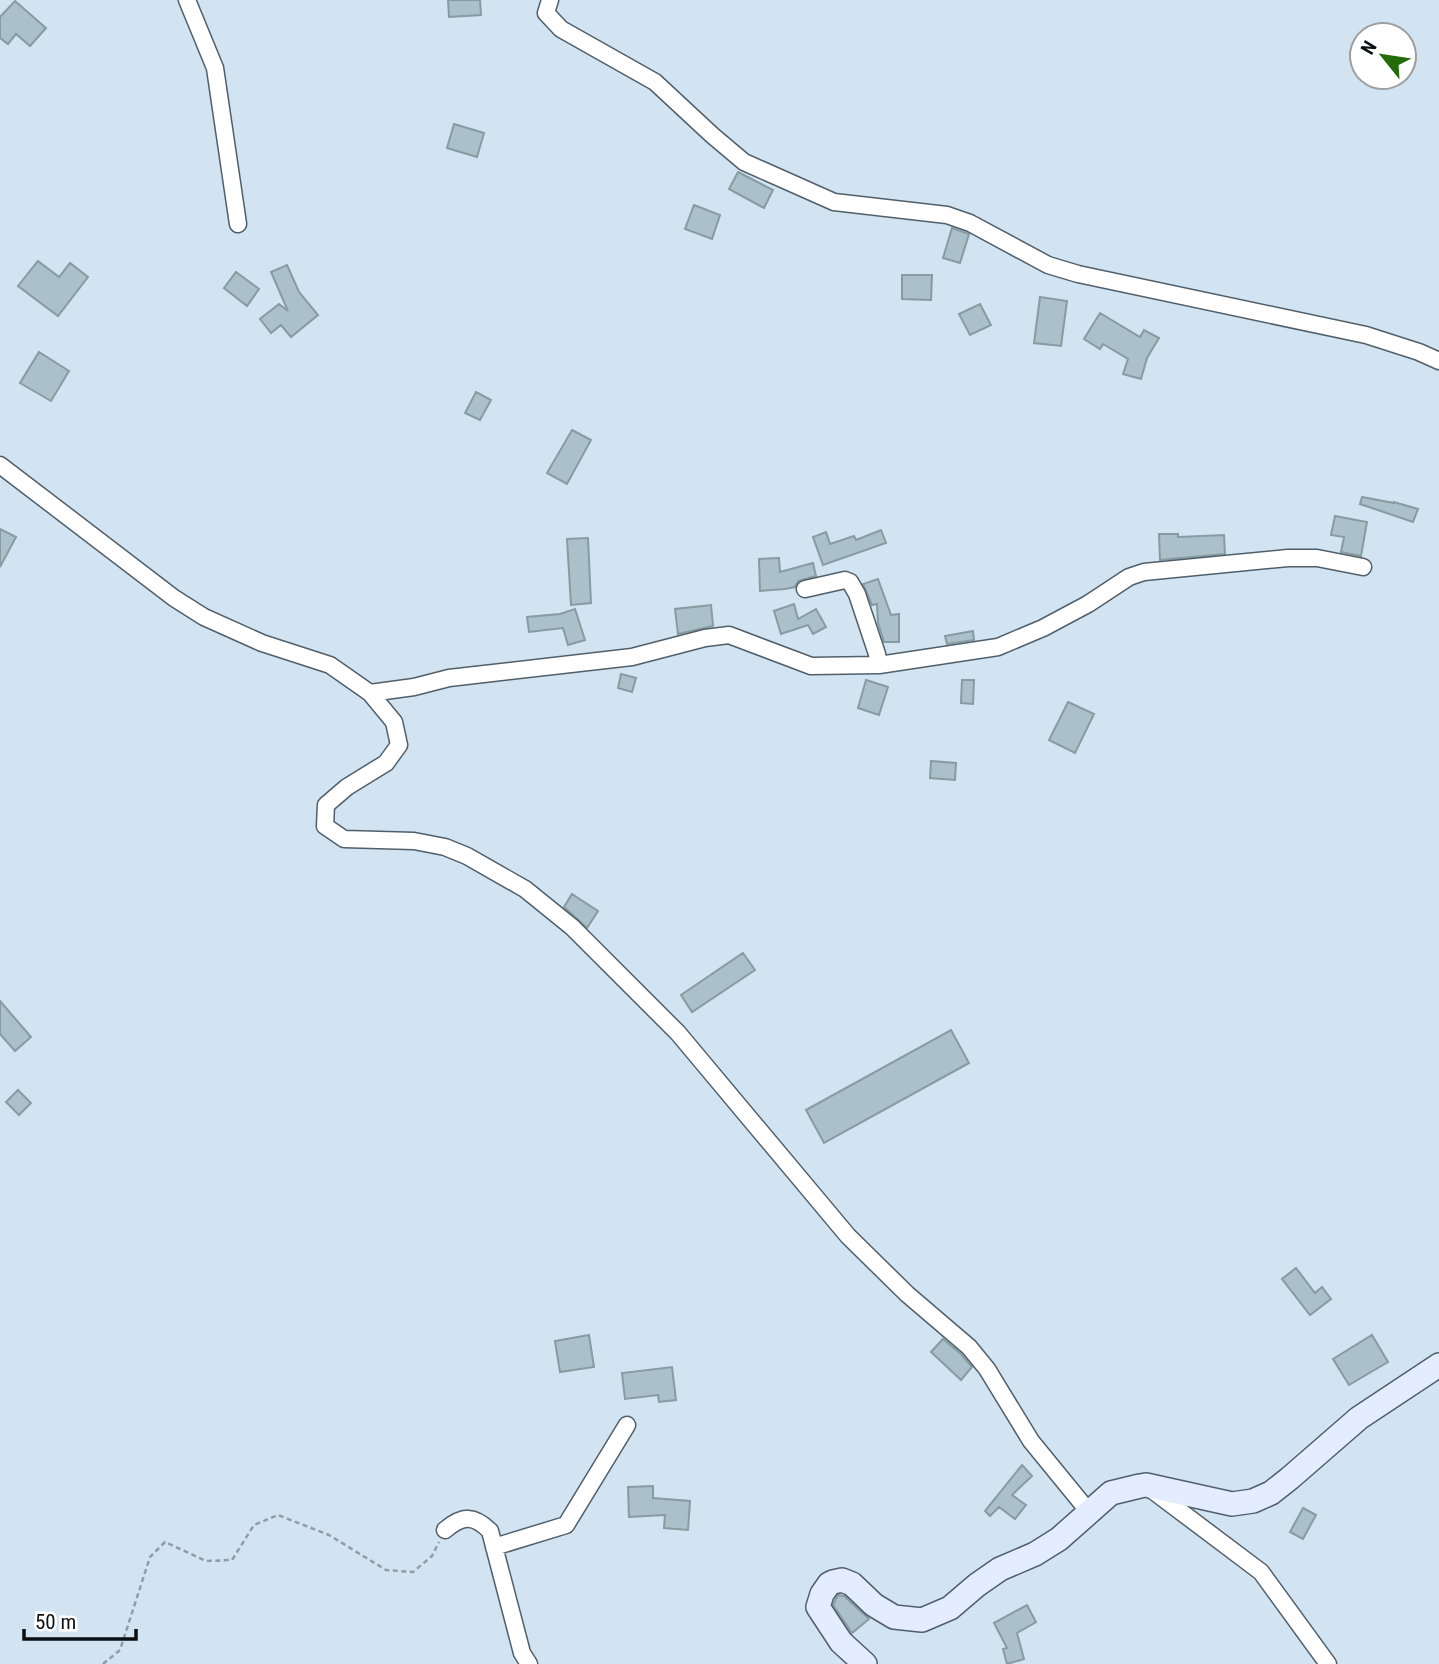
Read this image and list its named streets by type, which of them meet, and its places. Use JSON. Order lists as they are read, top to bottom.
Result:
{
  "scale_bar": "50 m",
  "north": "top left"
}
